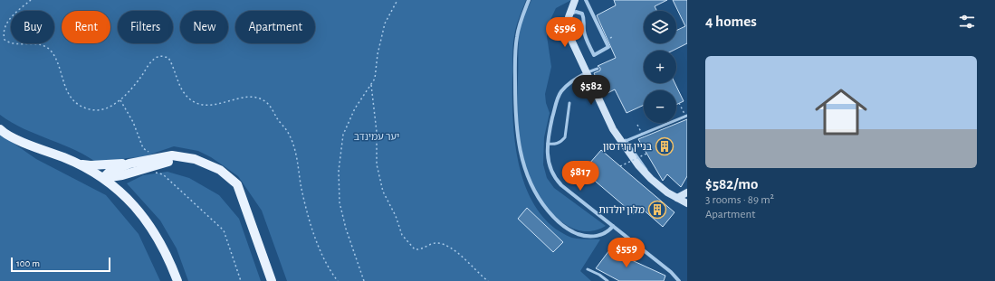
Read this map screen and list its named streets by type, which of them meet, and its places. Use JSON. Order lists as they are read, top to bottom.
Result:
{
  "parks": ["יער עמינדב"],
  "places": {
    "building": ["בניין דוידסון", "מלון יולדות"]
  },
  "scale_bar": "100 m",
  "page": {
    "heading": "4 homes",
    "map_buttons": ["+", "−"],
    "chip": [
      "Buy",
      "Rent",
      "Filters",
      "New",
      "Apartment"
    ],
    "price": [
      "$596",
      "$582",
      "$817",
      "$559"
    ],
    "list": [
      {
        "name": "$582/mo",
        "note": "3 rooms · 89 m² · Apartment"
      }
    ],
    "scale": "100 m"
  }
}
